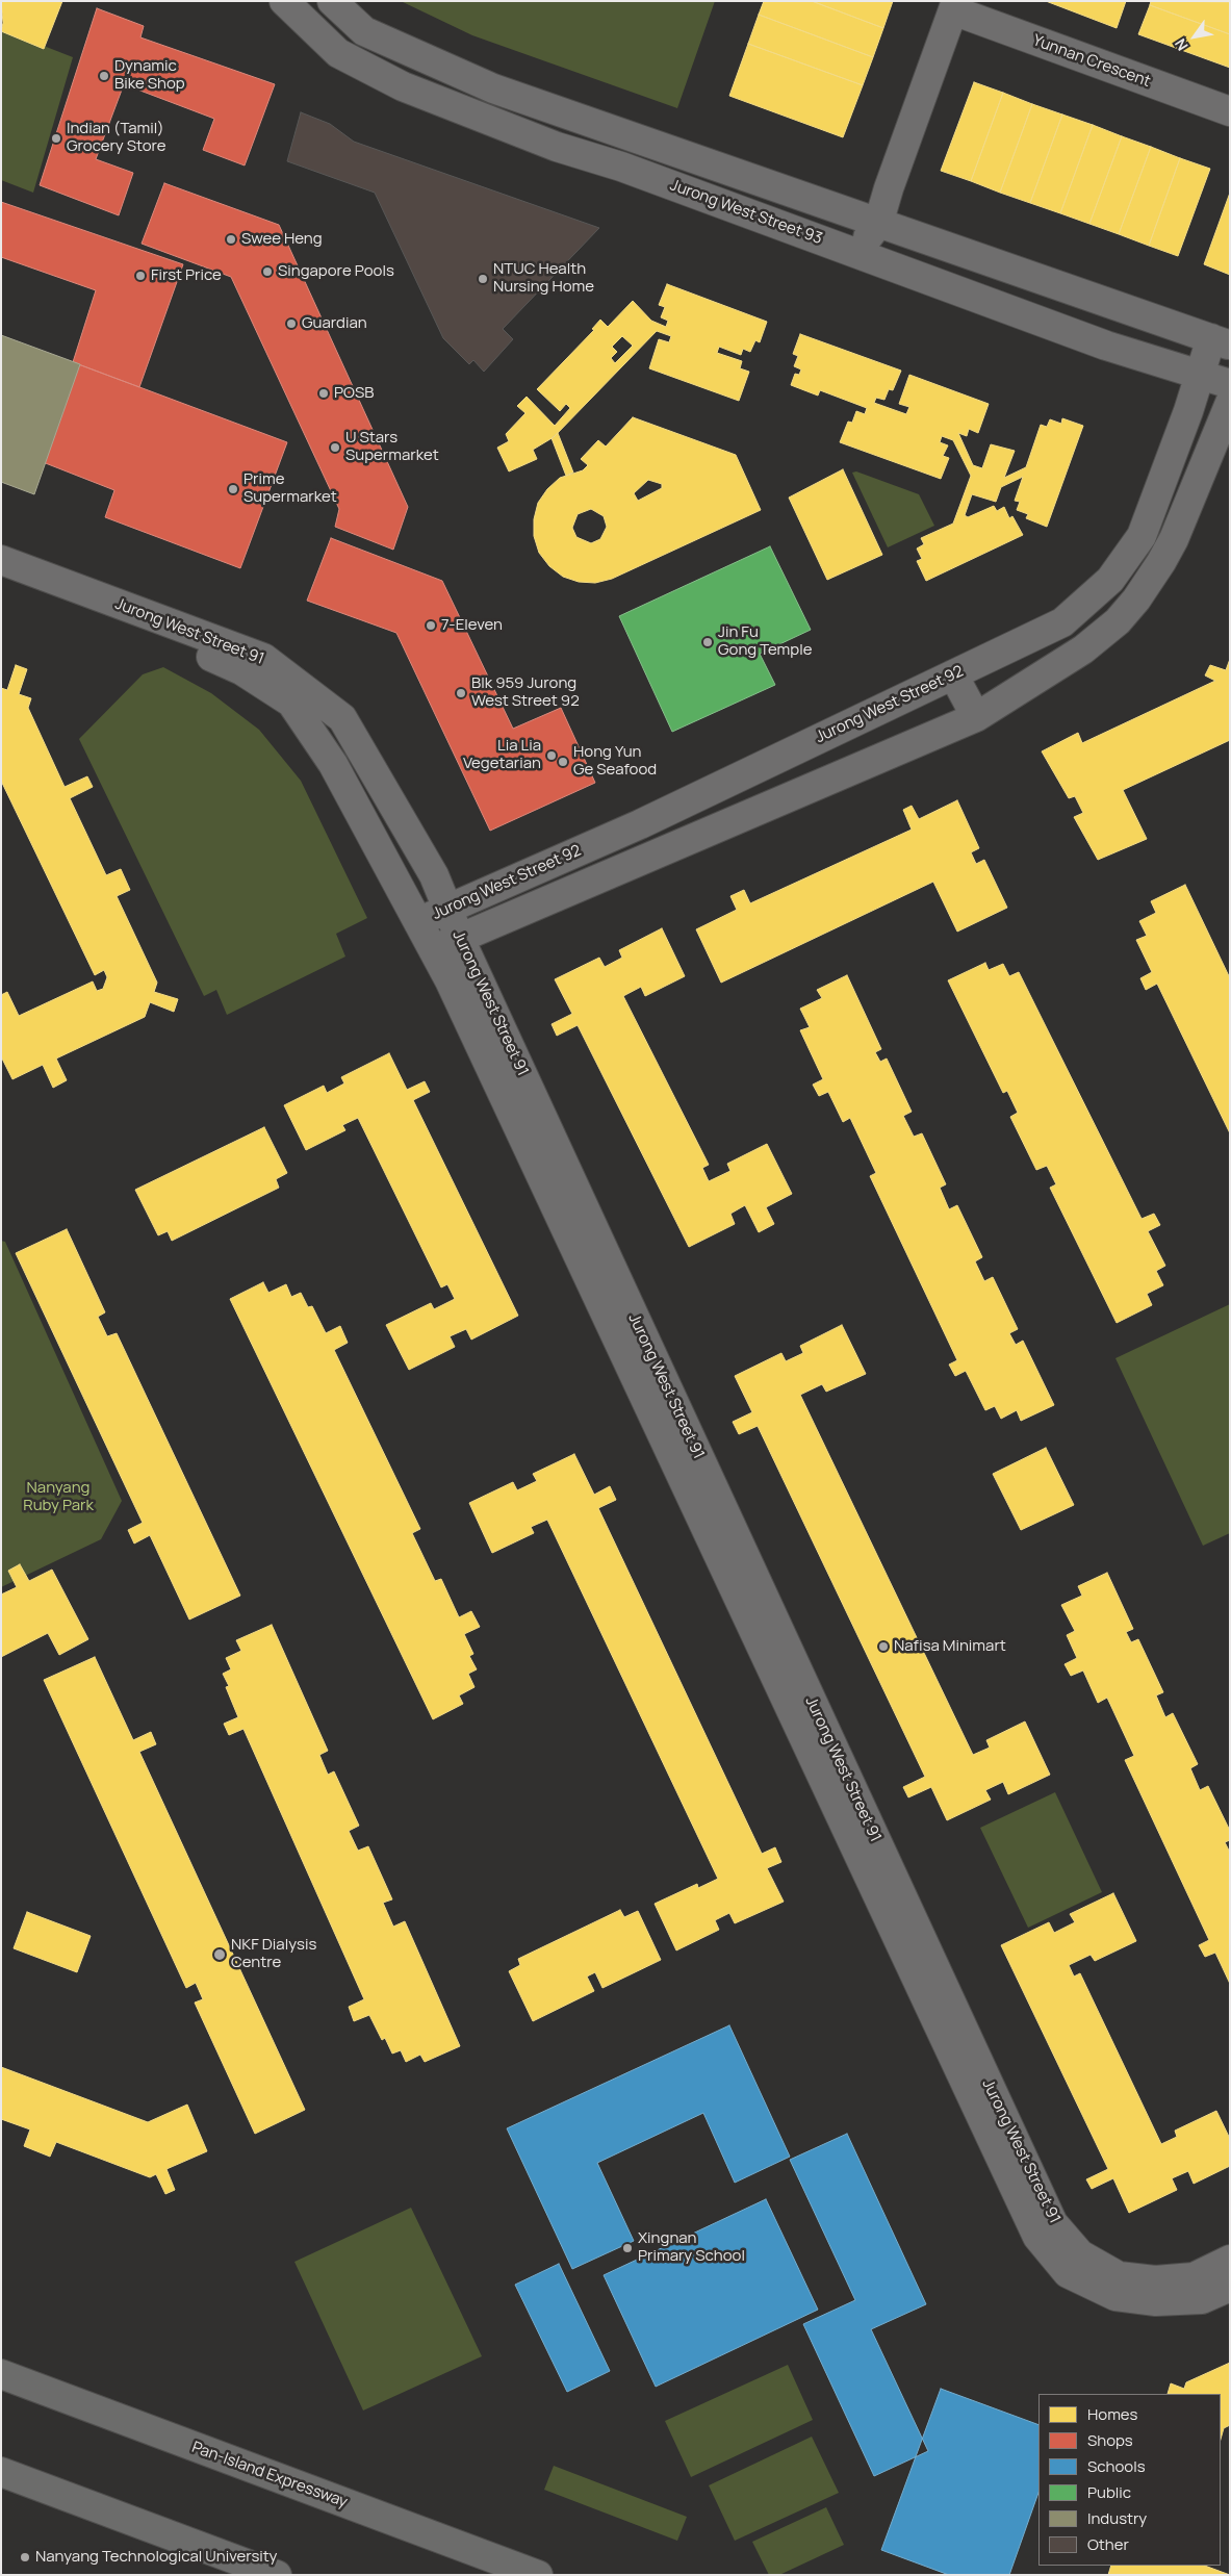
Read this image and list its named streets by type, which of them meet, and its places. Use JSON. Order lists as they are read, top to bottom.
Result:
{
  "streets": {
    "highway": ["Pan-Island Expressway"],
    "street": [
      "Yunnan Crescent",
      "Jurong West Street 93",
      "Jurong West Street 91",
      "Jurong West Street 92"
    ]
  },
  "crossings": [
    ["Yunnan Crescent", "Jurong West Street 93"],
    ["Jurong West Street 93", "Jurong West Street 92"],
    ["Jurong West Street 91", "Jurong West Street 92"]
  ],
  "parks": ["Nanyang Ruby Park"],
  "places": [
    "Dynamic Bike Shop",
    "Indian (Tamil) Grocery Store",
    "Swee Heng",
    "Singapore Pools",
    "First Price",
    "NTUC Health Nursing Home",
    "Guardian",
    "POSB",
    "U Stars Supermarket",
    "Prime Supermarket",
    "7-Eleven",
    "Jin Fu Gong Temple",
    "Blk 959 Jurong West Street 92",
    "Lia Lia Vegetarian",
    "Hong Yun Ge Seafood",
    "Nafisa Minimart",
    "NKF Dialysis Centre",
    "Xingnan Primary School",
    "Nanyang Technological University"
  ],
  "legend": [
    "Homes",
    "Shops",
    "Schools",
    "Public",
    "Industry",
    "Other"
  ],
  "north": "bottom left"
}
